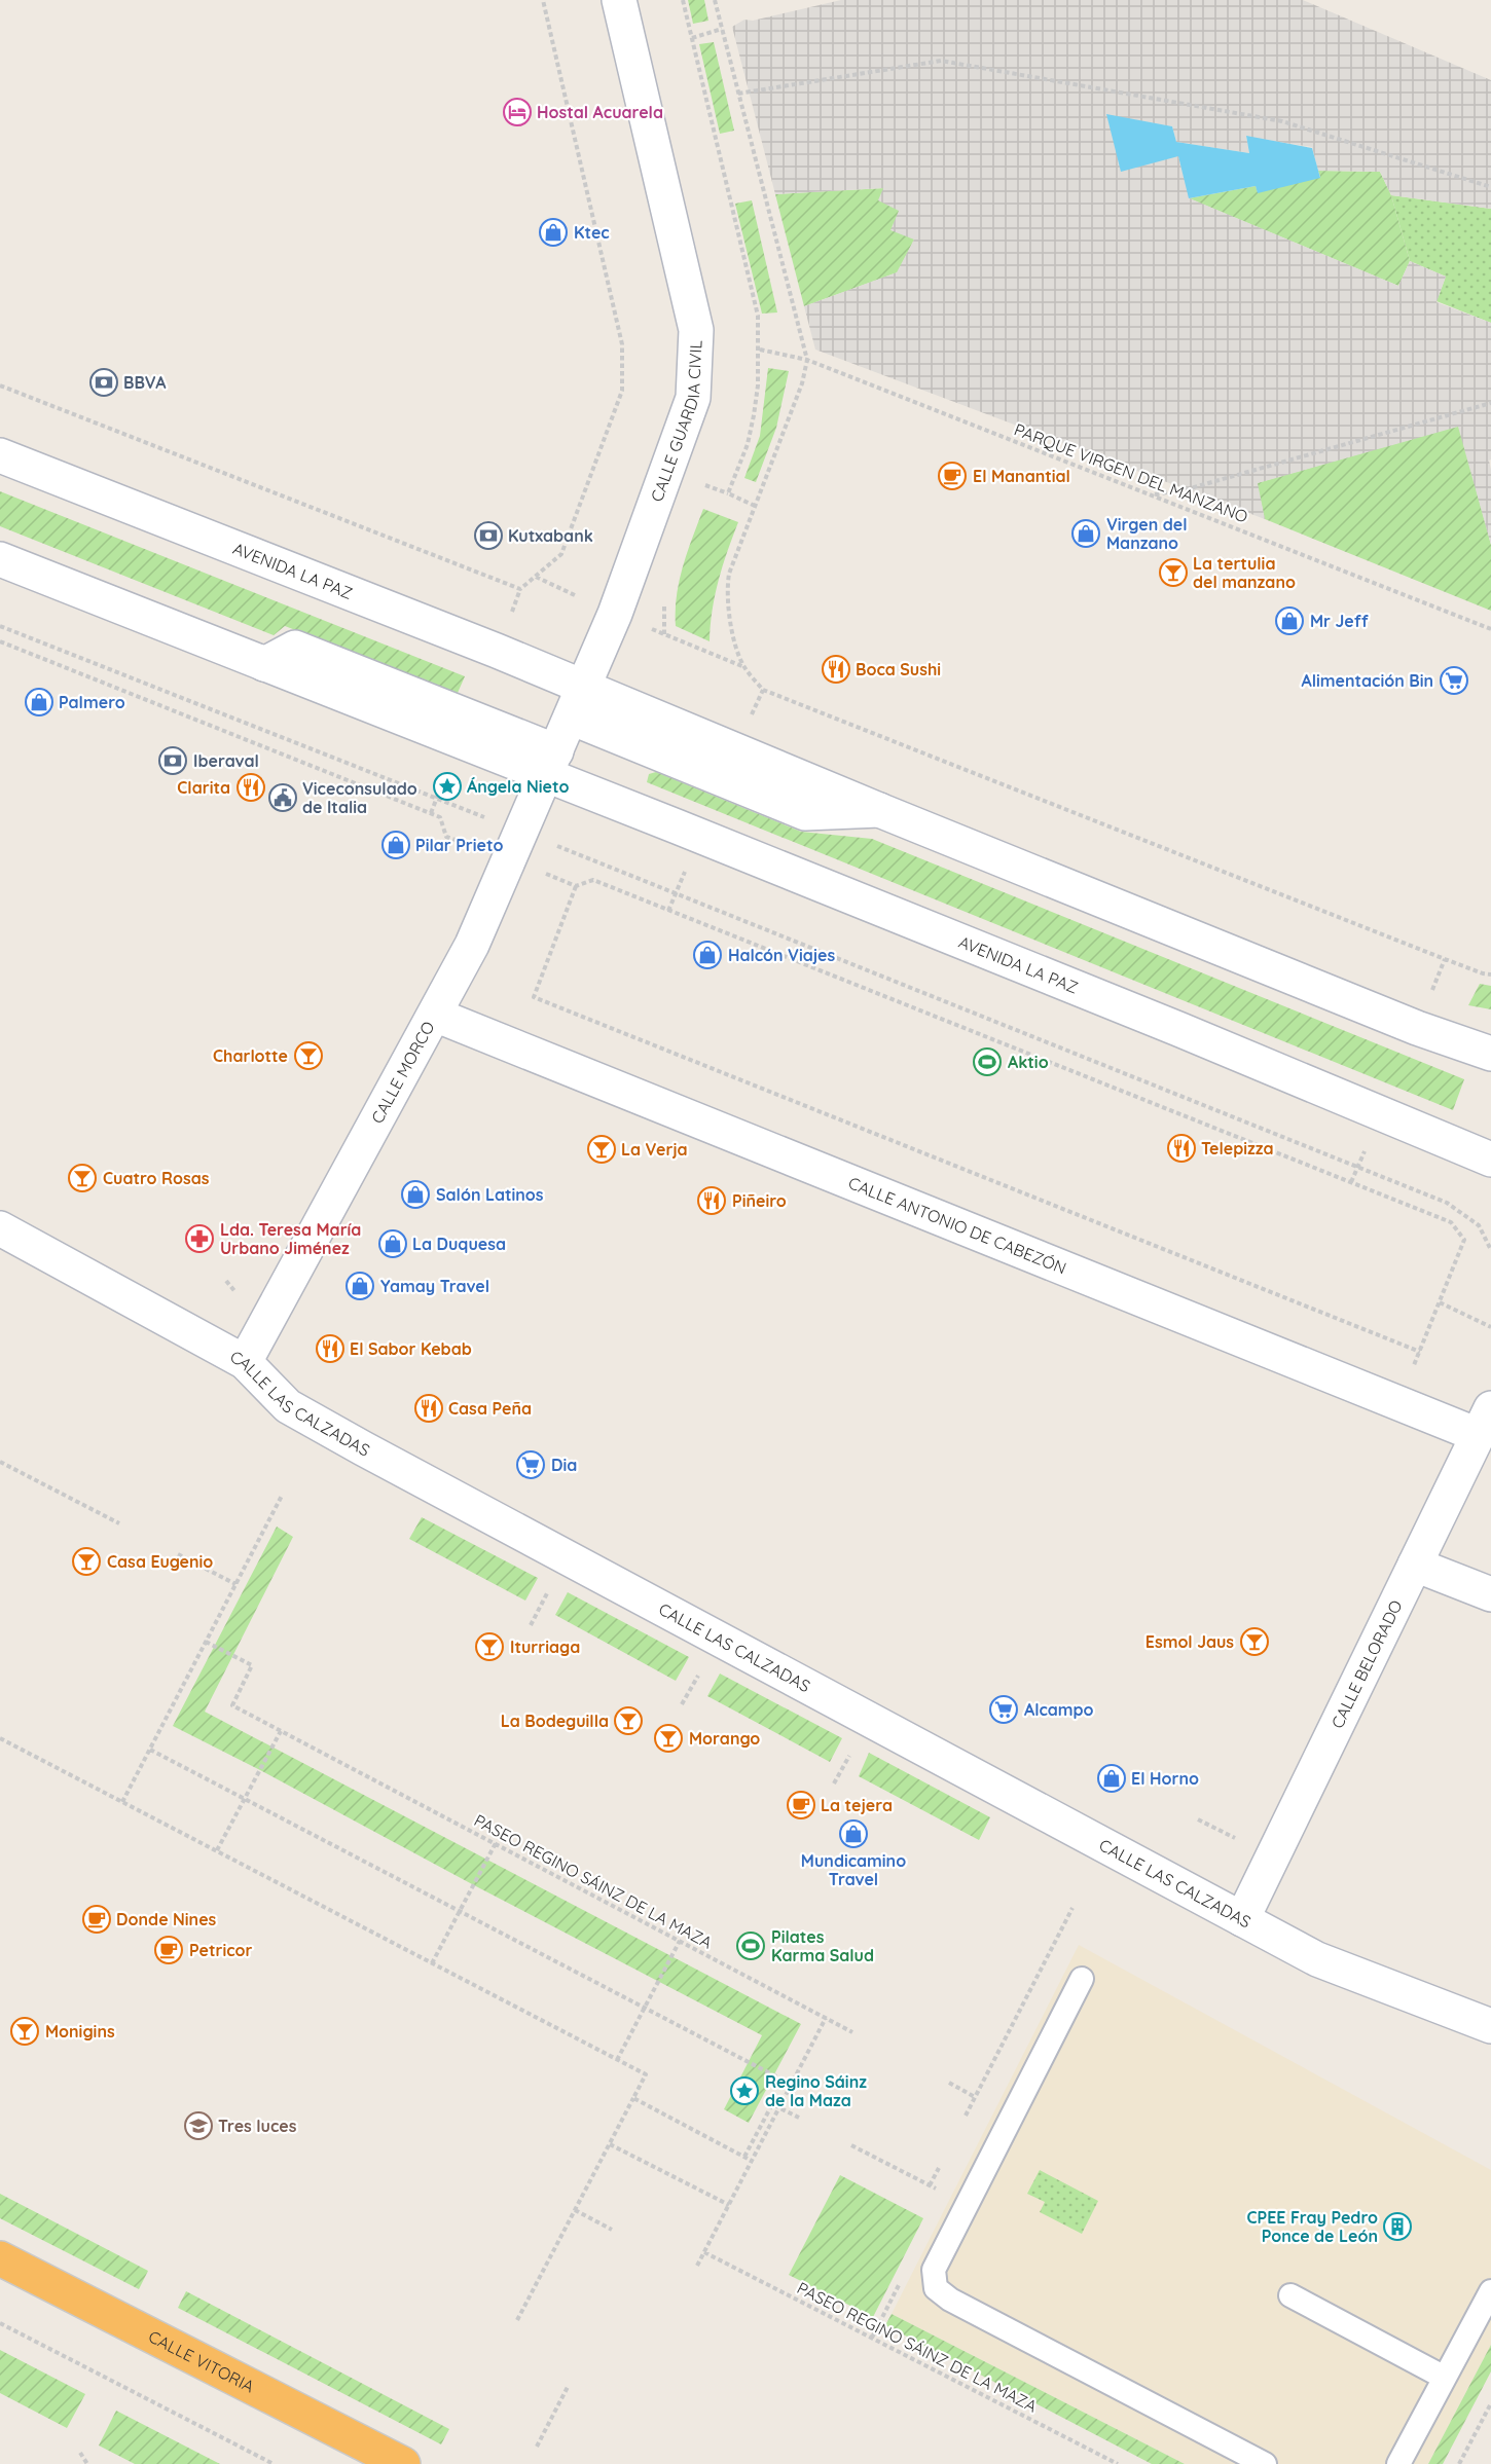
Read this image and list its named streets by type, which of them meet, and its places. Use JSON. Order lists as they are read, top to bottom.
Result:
{
  "streets": {
    "highway": ["CALLE VITORIA"],
    "street": [
      "CALLE GUARDIA CIVIL",
      "AVENIDA LA PAZ",
      "CALLE MORCO",
      "CALLE ANTONIO DE CABEZÓN",
      "CALLE LAS CALZADAS",
      "CALLE BELORADO"
    ],
    "path": ["PARQUE VIRGEN DEL MANZANO", "PASEO REGINO SÁINZ DE LA MAZA"]
  },
  "crossings": [
    ["CALLE GUARDIA CIVIL", "AVENIDA LA PAZ"],
    ["AVENIDA LA PAZ", "CALLE MORCO"],
    ["CALLE MORCO", "CALLE ANTONIO DE CABEZÓN"],
    ["CALLE MORCO", "CALLE LAS CALZADAS"],
    ["CALLE ANTONIO DE CABEZÓN", "CALLE BELORADO"],
    ["CALLE LAS CALZADAS", "CALLE BELORADO"]
  ],
  "places": {
    "hotel": ["Hostal Acuarela"],
    "shop": [
      "Ktec",
      "Virgen del Manzano",
      "Mr Jeff",
      "Palmero",
      "Pilar Prieto",
      "Halcón Viajes",
      "Salón Latinos",
      "La Duquesa",
      "Yamay Travel",
      "El Horno",
      "Mundicamino Travel"
    ],
    "bank": ["BBVA", "Kutxabank", "Iberaval"],
    "cafe": [
      "El Manantial",
      "La tejera",
      "Donde Nines",
      "Petricor"
    ],
    "bar": [
      "La tertulia del manzano",
      "Charlotte",
      "La Verja",
      "Cuatro Rosas",
      "Casa Eugenio",
      "Esmol Jaus",
      "Iturriaga",
      "La Bodeguilla",
      "Morango",
      "Monigins"
    ],
    "restaurant": [
      "Boca Sushi",
      "Clarita",
      "Telepizza",
      "Piñeiro",
      "El Sabor Kebab",
      "Casa Peña"
    ],
    "supermarket": ["Alimentación Bin", "Dia", "Alcampo"],
    "place": ["Ángela Nieto", "Regino Sáinz de la Maza"],
    "public building": ["Viceconsulado de Italia"],
    "sports": ["Aktio", "Pilates Karma Salud"],
    "pharmacy": ["Lda. Teresa María Urbano Jiménez"],
    "school or university": ["Tres luces"],
    "building": ["CPEE Fray Pedro Ponce de León"]
  }
}
